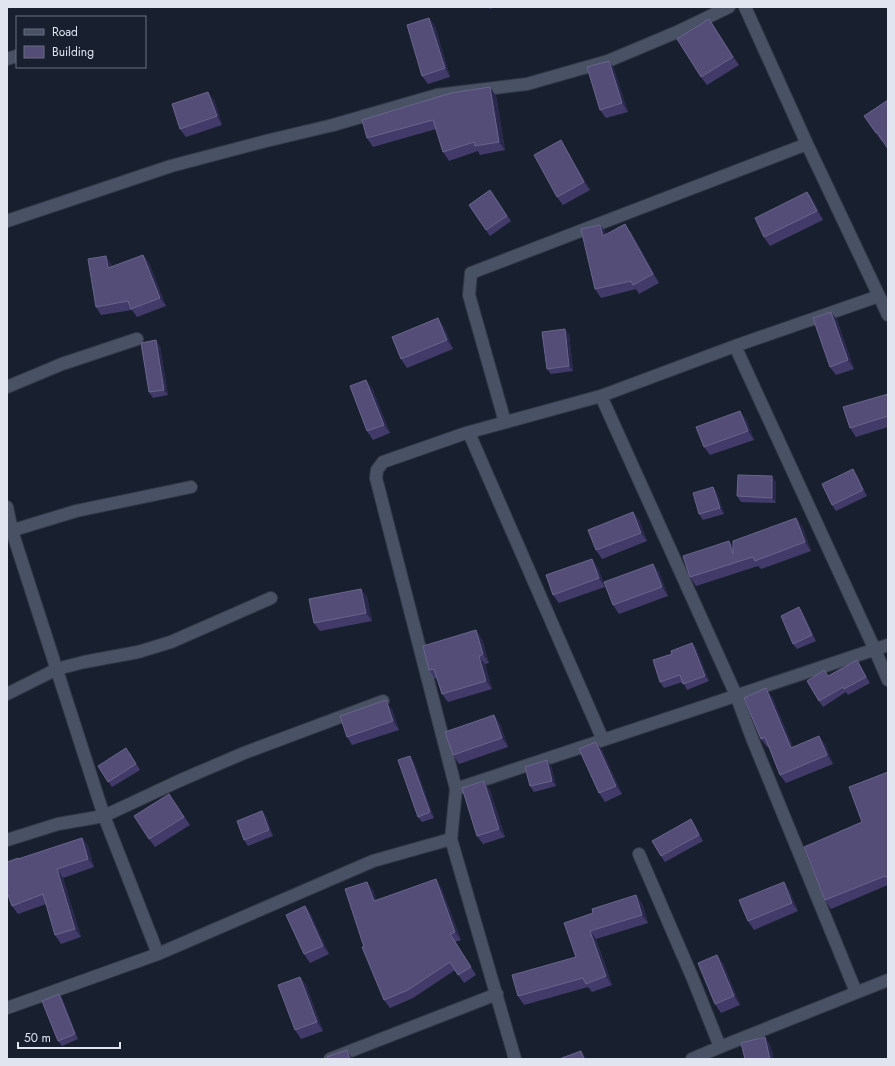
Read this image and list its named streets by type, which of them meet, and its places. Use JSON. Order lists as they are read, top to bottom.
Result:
{
  "legend": ["Road", "Building"],
  "scale_bar": "50 m"
}
